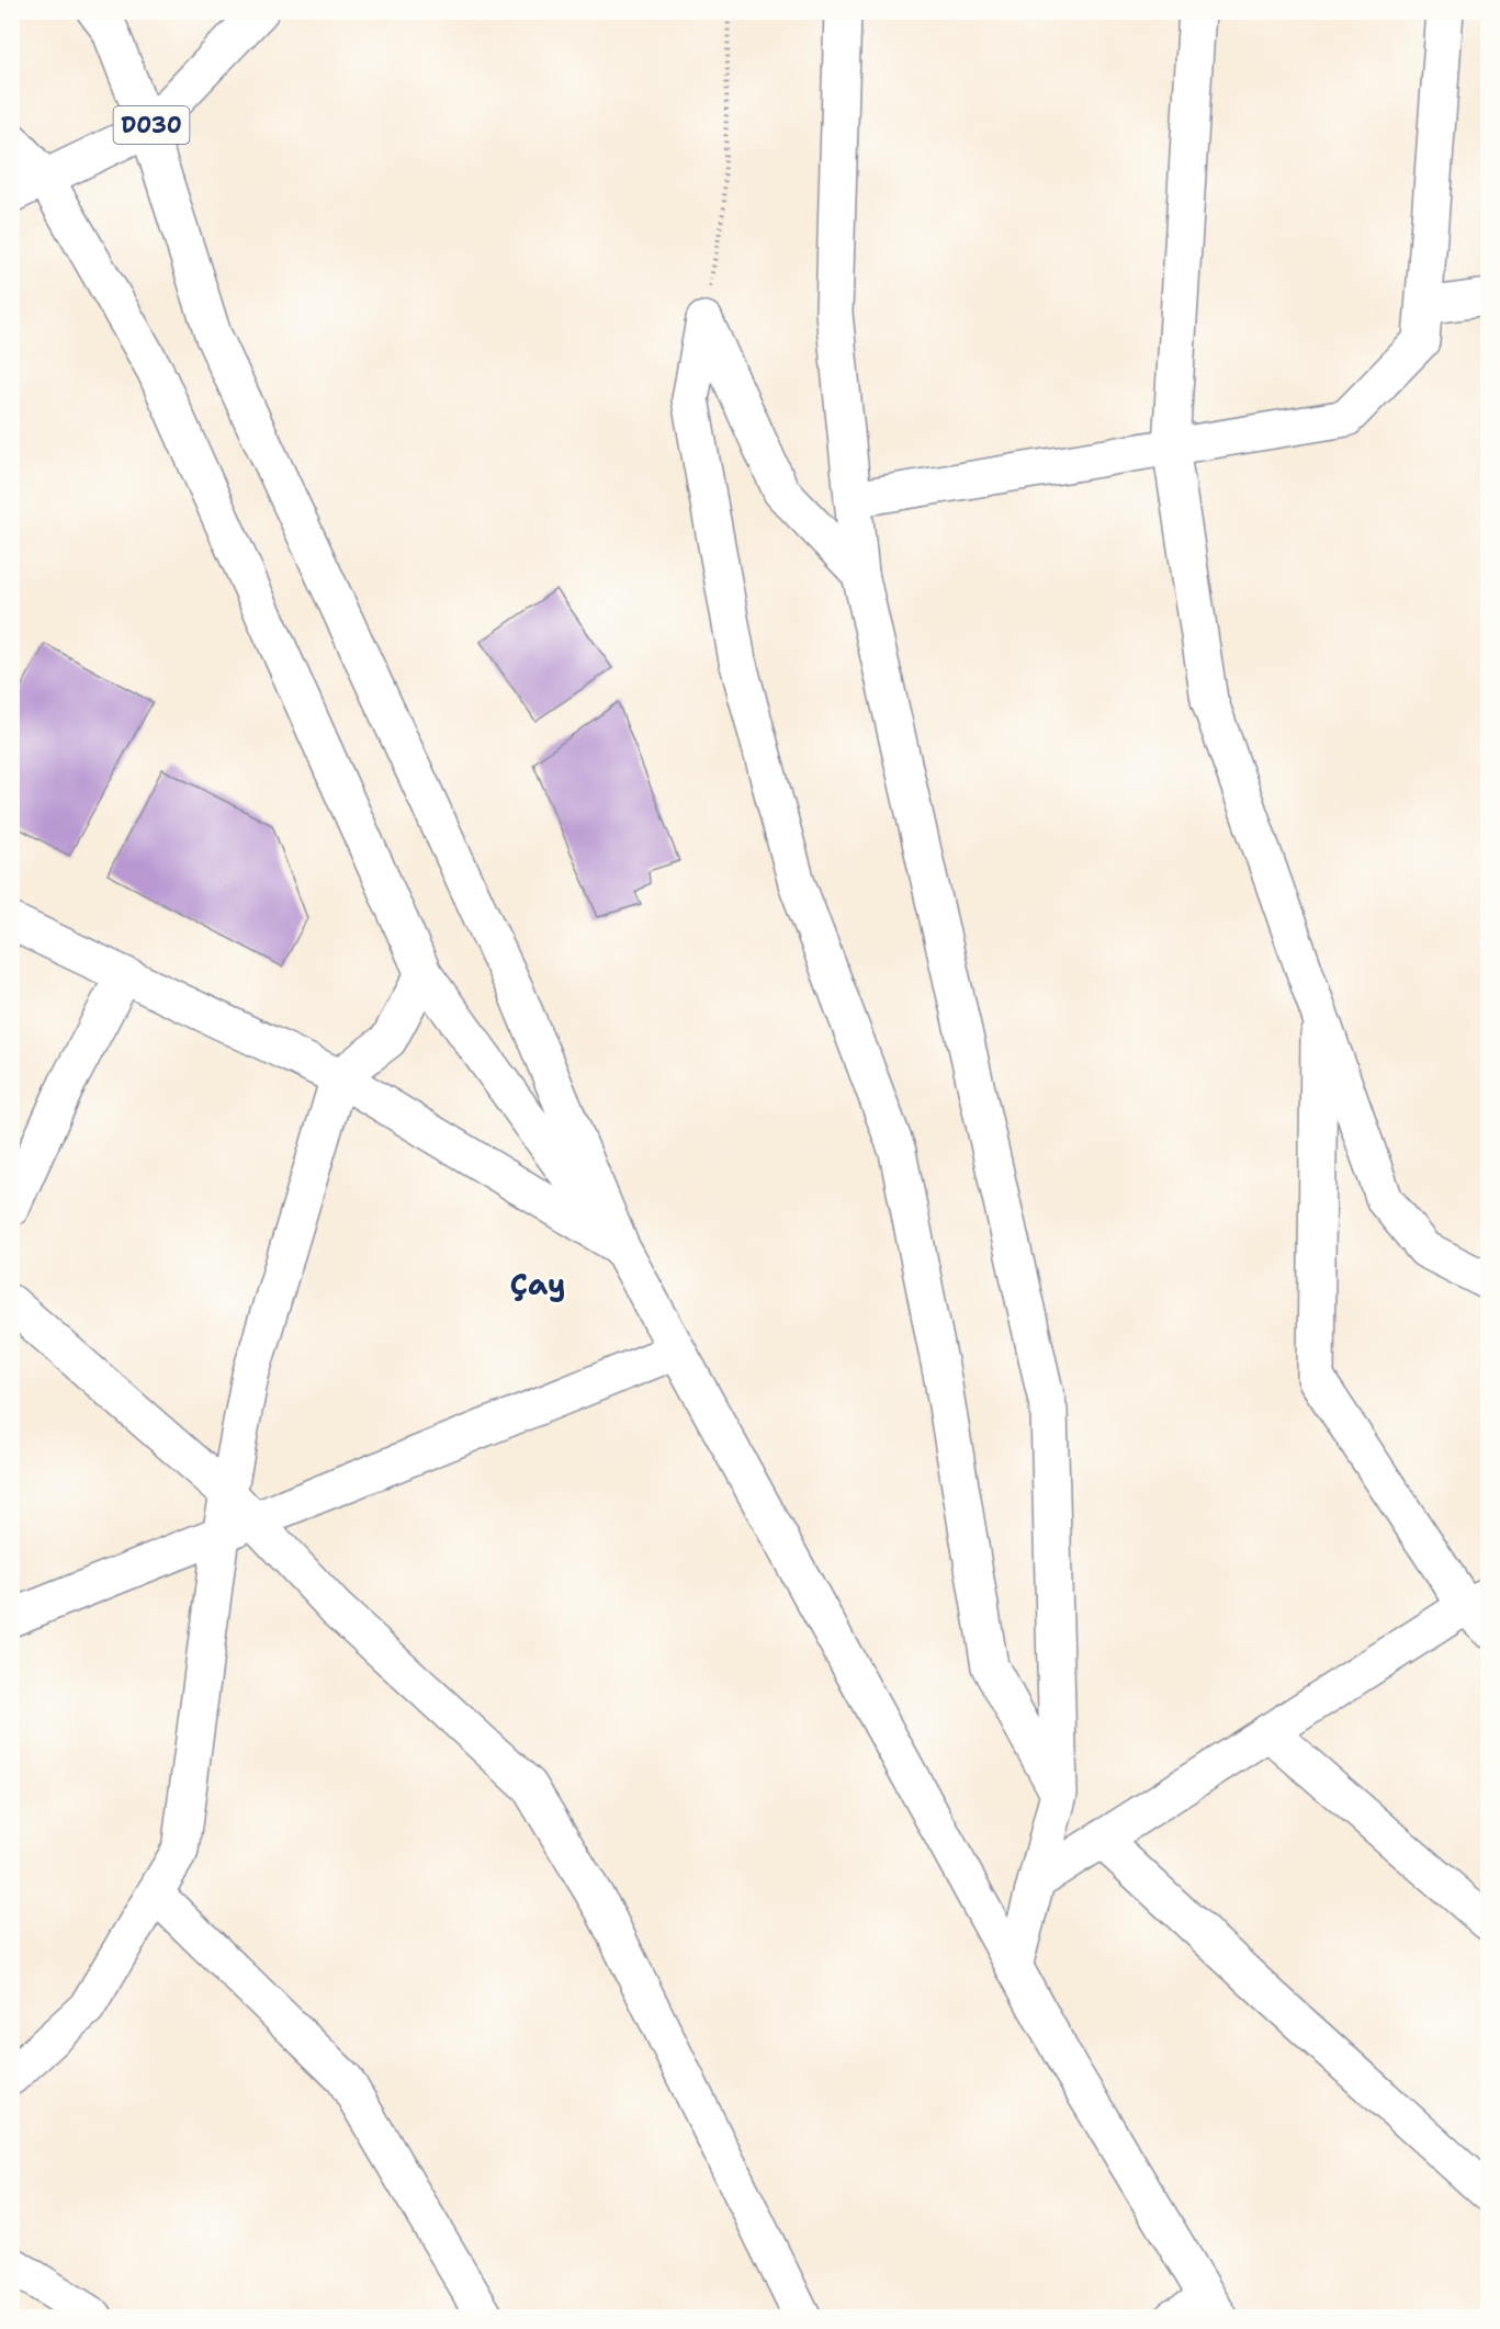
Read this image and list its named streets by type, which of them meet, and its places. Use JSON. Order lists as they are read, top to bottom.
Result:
{
  "streets": {
    "main road": ["D030"]
  },
  "districts": ["Çay"]
}
